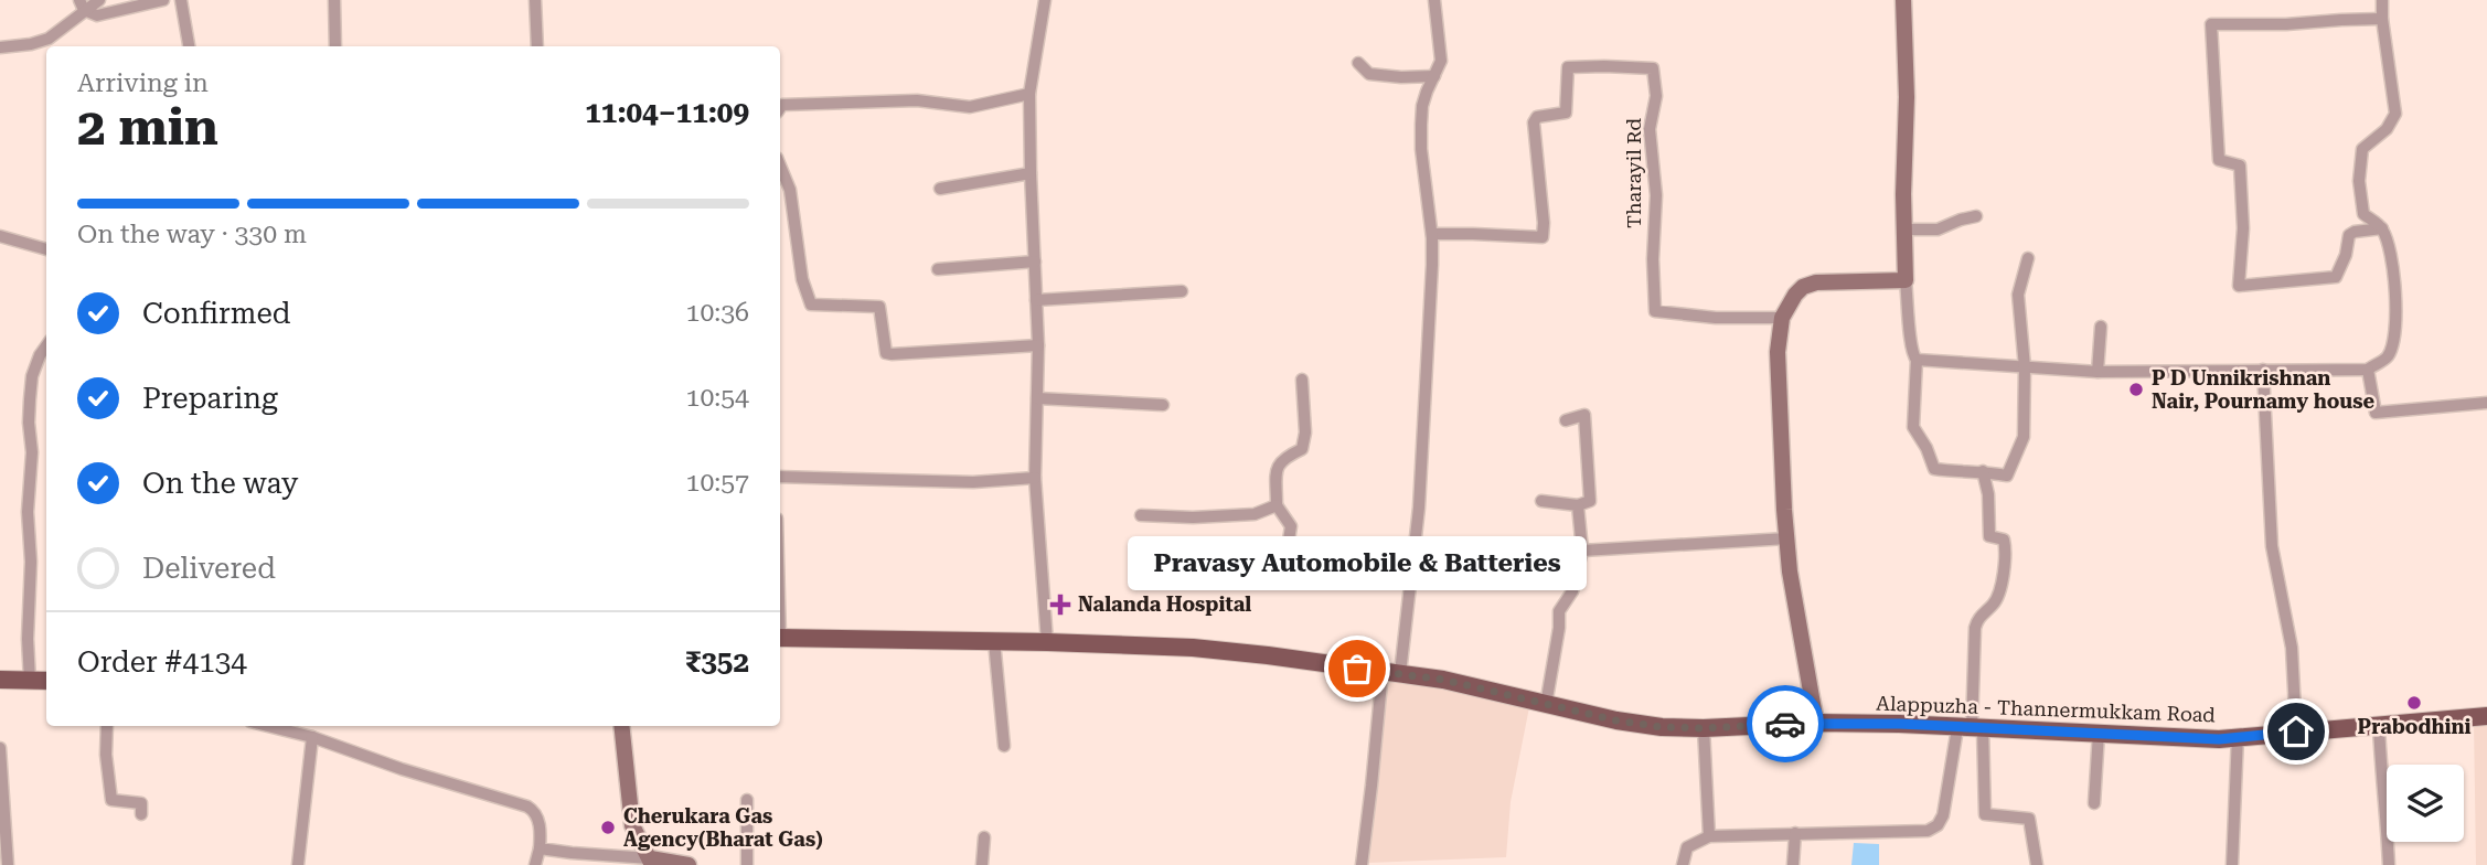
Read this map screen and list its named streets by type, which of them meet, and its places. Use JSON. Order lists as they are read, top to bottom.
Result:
{
  "streets": {
    "main road": ["Alappuzha - Thannermukkam Road"],
    "street": ["Tharayil Rd"]
  },
  "places": {
    "other": [
      "P D Unnikrishnan Nair, Pournamy house",
      "Pravasy Automobile & Batteries",
      "Prabodhini",
      "Cherukara Gas Agency(Bharat Gas)"
    ],
    "health": ["Nalanda Hospital"]
  },
  "page": {
    "heading": ["2 min", "Arriving in", "11:04–11:09"],
    "panel": ["Order #4134", "₹352"],
    "bar": "On the way · 330 m",
    "list": [
      ["Confirmed", "10:36"],
      ["Preparing", "10:54"],
      ["On the way", "10:57"],
      "Delivered"
    ],
    "bubble": "Pravasy Automobile & Batteries"
  }
}
